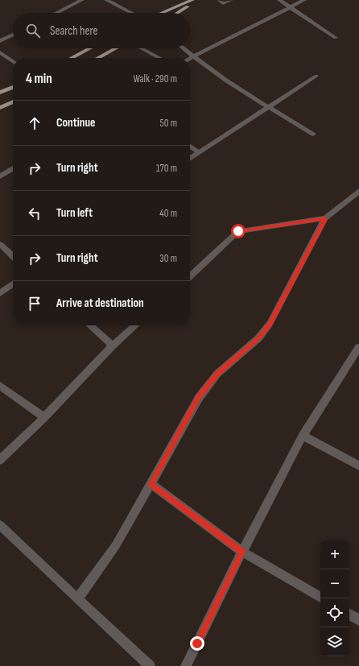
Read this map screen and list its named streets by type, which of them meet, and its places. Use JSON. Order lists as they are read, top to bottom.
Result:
{
  "page": {
    "search": "Search here",
    "heading": ["4 min", "Walk · 290 m"],
    "list": [
      ["Continue", "50 m"],
      ["Turn right", "170 m"],
      ["Turn left", "40 m"],
      ["Turn right", "30 m"],
      "Arrive at destination"
    ],
    "map_buttons": ["+", "−"]
  }
}
